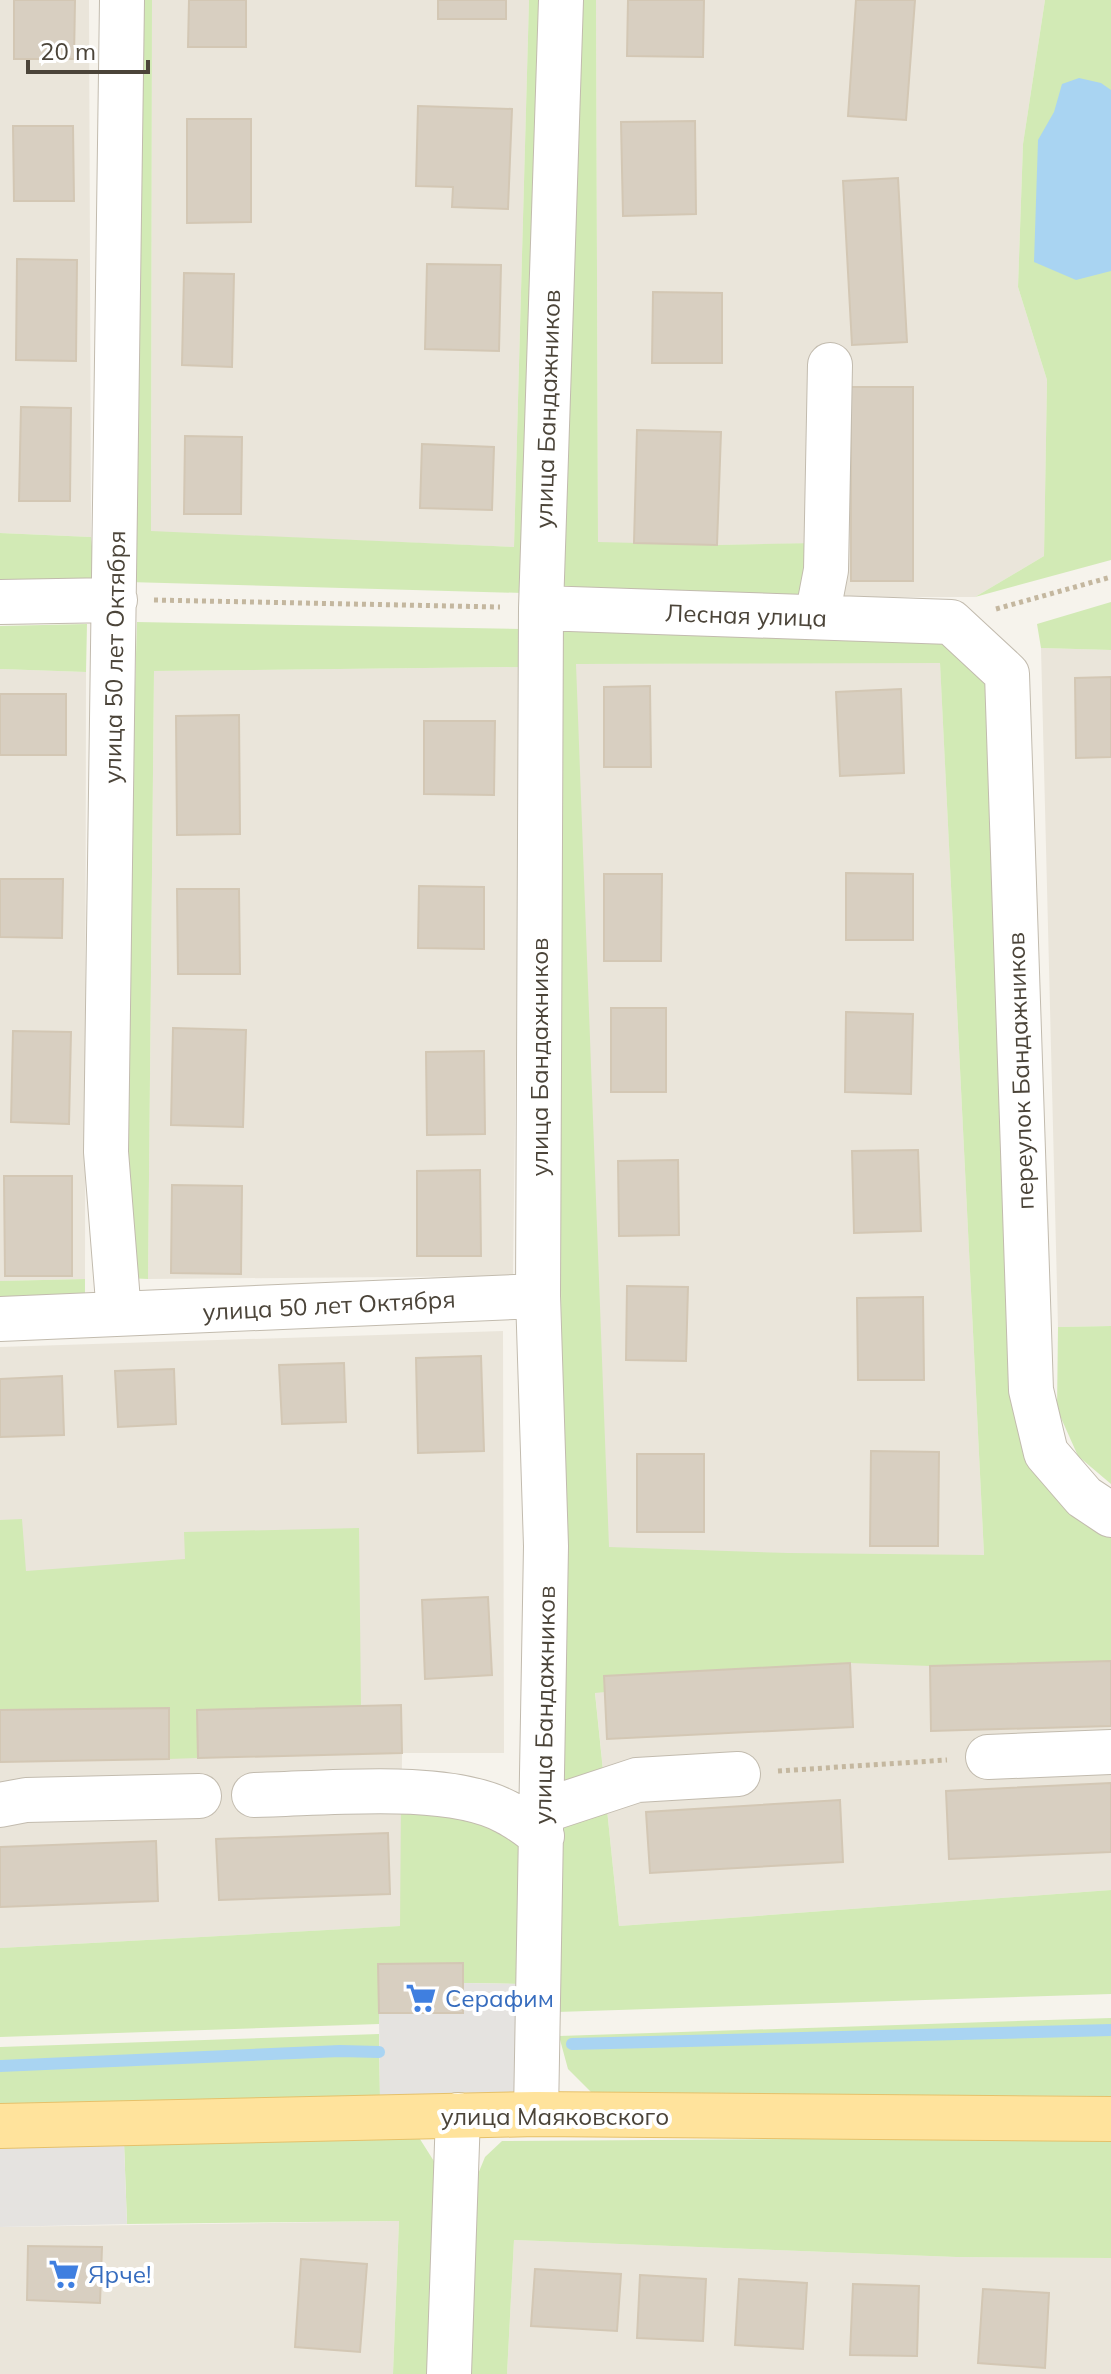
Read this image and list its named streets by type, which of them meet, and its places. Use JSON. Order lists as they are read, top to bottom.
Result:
{
  "streets": {
    "main road": ["улица Маяковского"],
    "street": [
      "улица Бандажников",
      "Лесная улица",
      "улица 50 лет Октября",
      "переулок Бандажников"
    ]
  },
  "crossings": [
    ["улица Бандажников", "Лесная улица"],
    ["улица Бандажников", "улица 50 лет Октября"],
    ["улица Бандажников", "улица Маяковского"],
    ["Лесная улица", "переулок Бандажников"]
  ],
  "places": {
    "supermarket": ["Серафим", "Ярче!"]
  },
  "scale_bar": "20 m"
}
